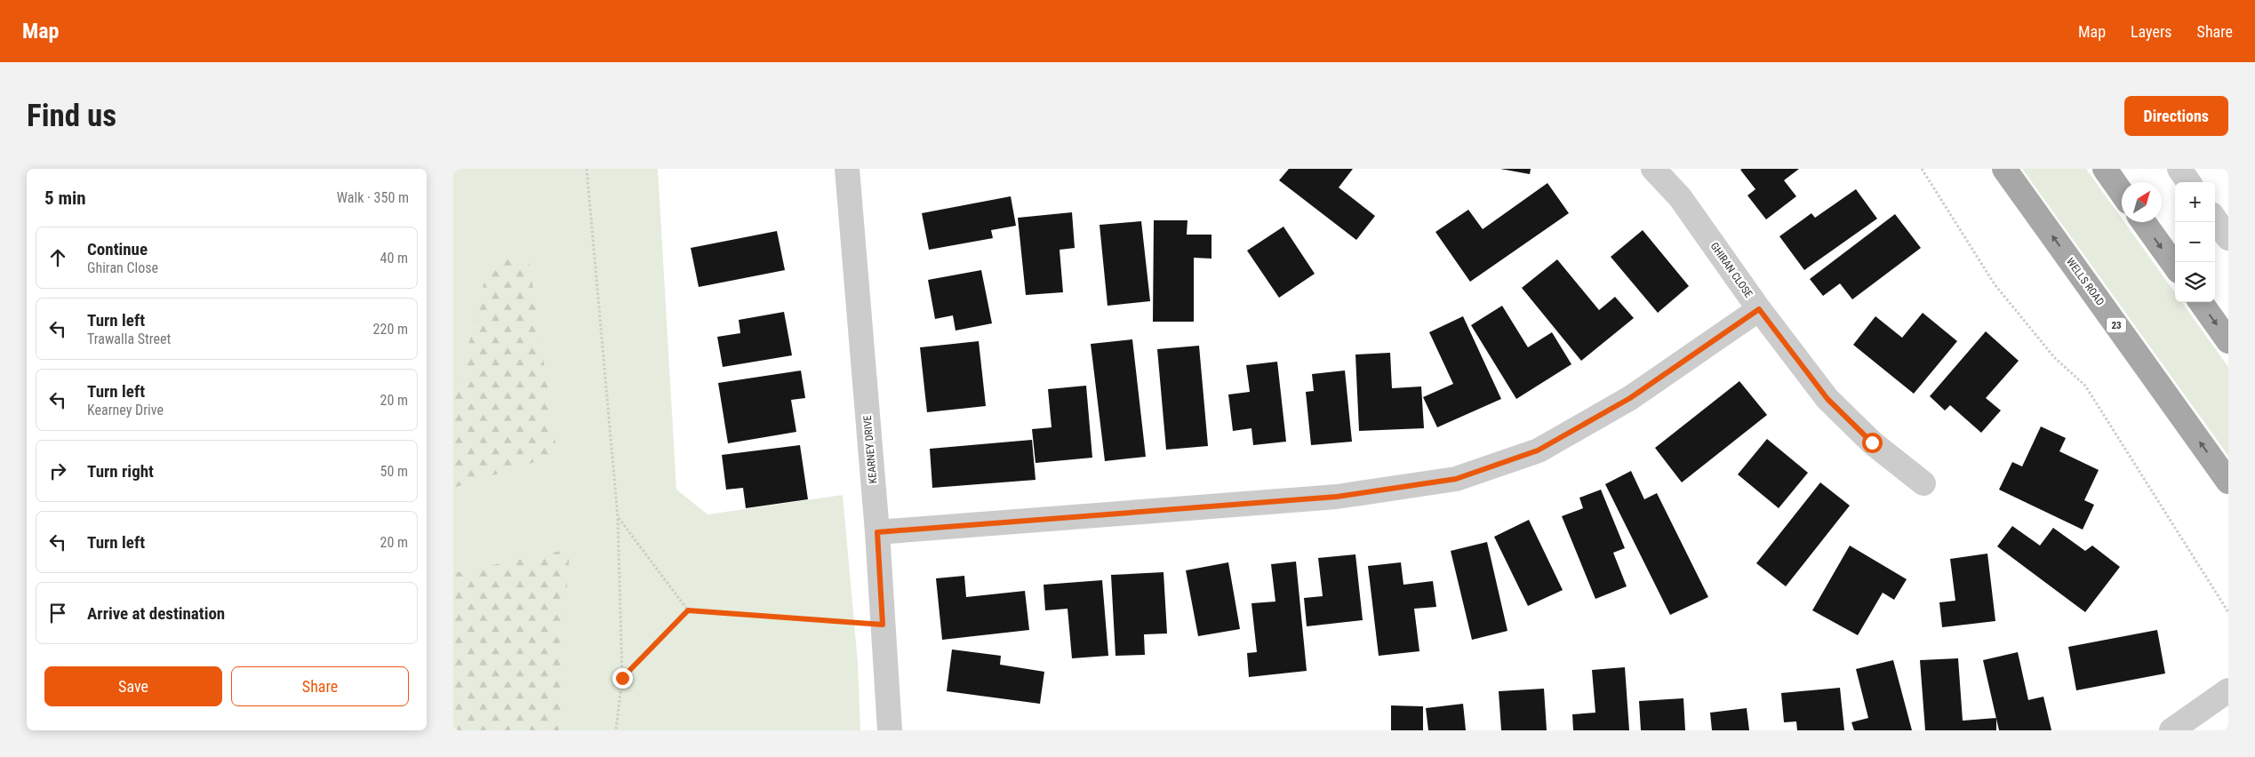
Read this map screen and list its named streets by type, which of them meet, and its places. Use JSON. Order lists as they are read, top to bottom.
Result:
{
  "streets": {
    "main road": ["WELLS ROAD", "23"],
    "street": ["GHIRAN CLOSE", "KEARNEY DRIVE"]
  },
  "north": "top right",
  "page": {
    "header": "Map",
    "nav": ["Map", "Layers", "Share"],
    "buttons": [
      "Directions",
      ["Save", "Share"]
    ],
    "title": "Find us",
    "heading": ["5 min", "Walk · 350 m"],
    "map_buttons": ["+", "−"],
    "list": [
      ["Continue", "Ghiran Close", "40 m"],
      ["Turn left", "Trawalla Street", "220 m"],
      ["Turn left", "Kearney Drive", "20 m"],
      ["Turn right", "50 m"],
      ["Turn left", "20 m"],
      "Arrive at destination"
    ]
  }
}
